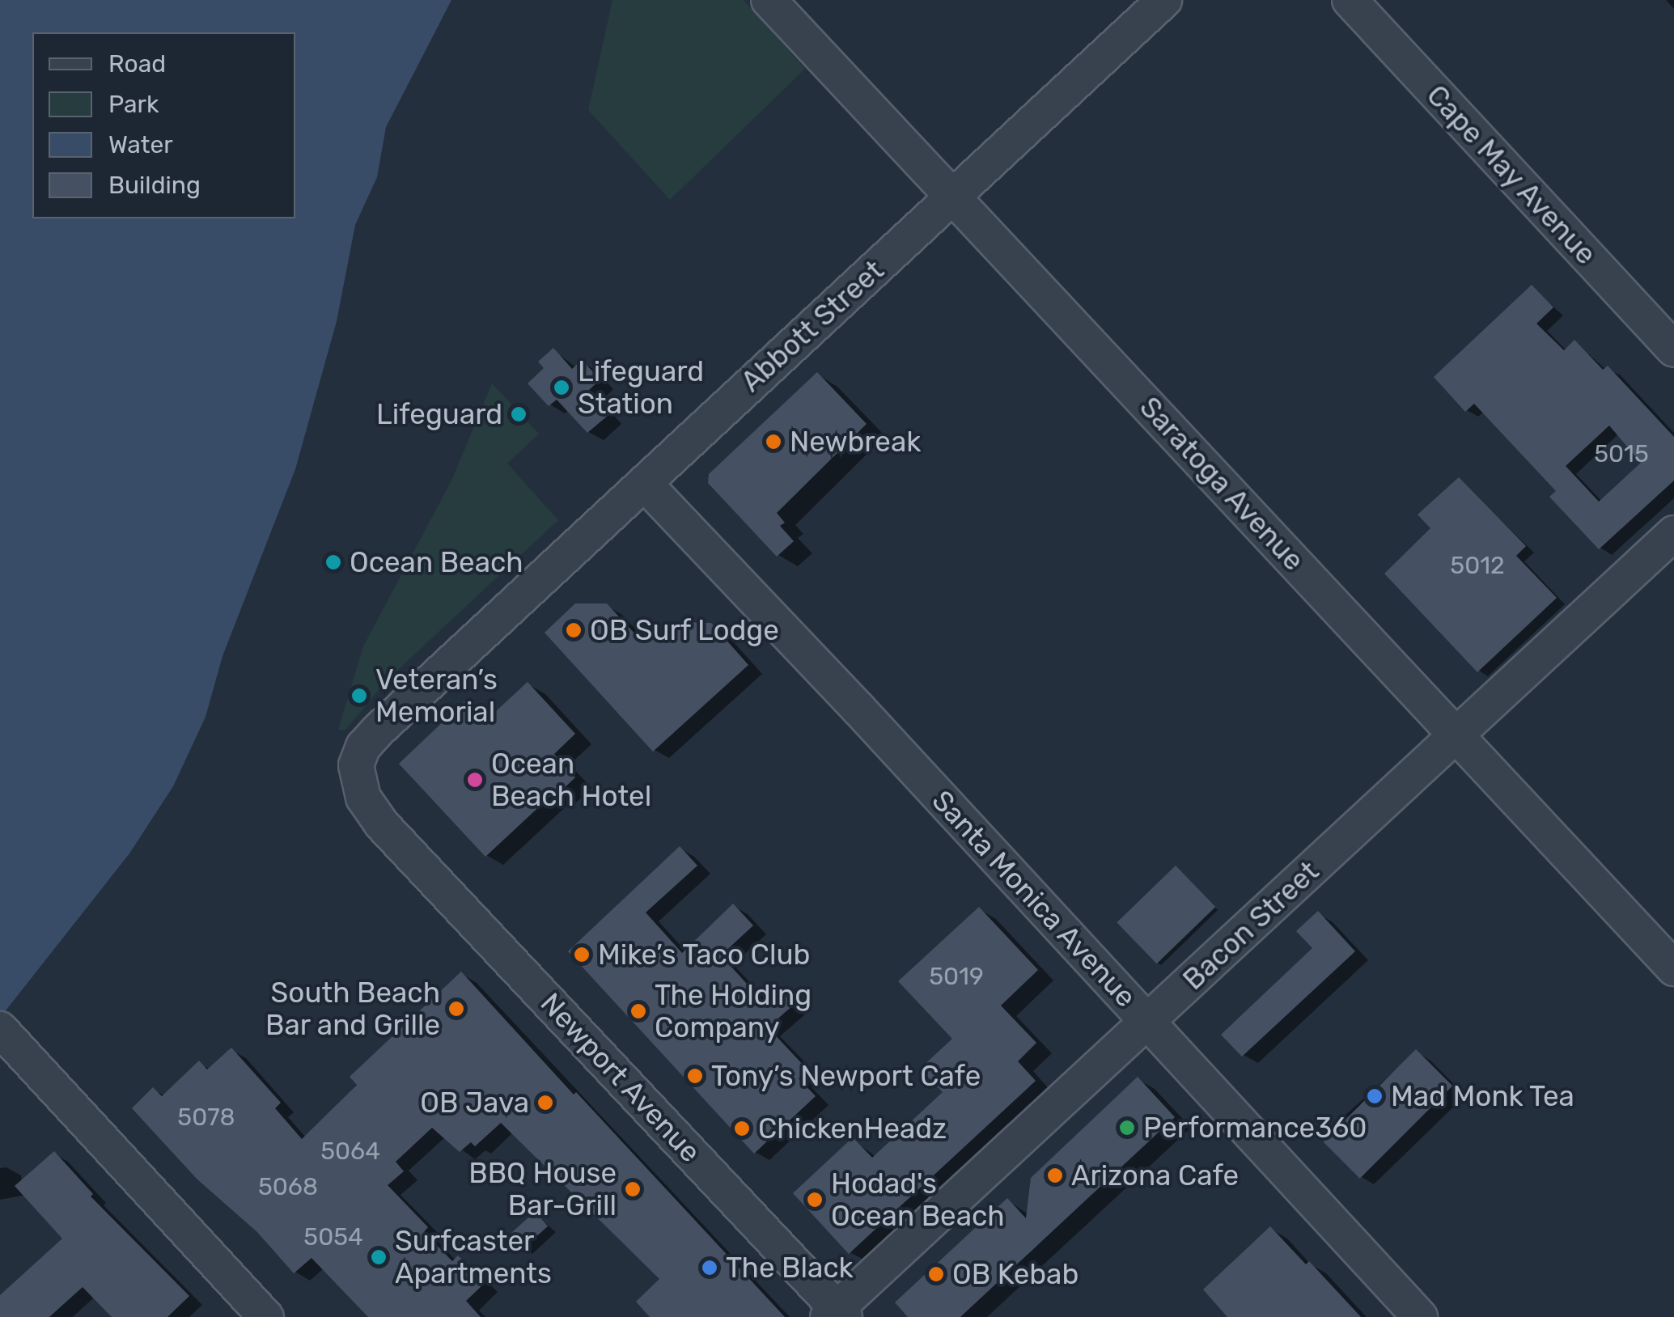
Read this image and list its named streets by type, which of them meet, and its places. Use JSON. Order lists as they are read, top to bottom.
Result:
{
  "streets": {
    "street": [
      "Cape May Avenue",
      "Abbott Street",
      "Saratoga Avenue",
      "Santa Monica Avenue",
      "Bacon Street",
      "Newport Avenue"
    ]
  },
  "crossings": [
    ["Abbott Street", "Saratoga Avenue"],
    ["Abbott Street", "Santa Monica Avenue"],
    ["Abbott Street", "Newport Avenue"],
    ["Saratoga Avenue", "Bacon Street"],
    ["Santa Monica Avenue", "Bacon Street"],
    ["Bacon Street", "Newport Avenue"]
  ],
  "places": [
    "Lifeguard Station",
    "Lifeguard",
    "Newbreak",
    "Ocean Beach",
    "OB Surf Lodge",
    "Veteran’s Memorial",
    "Ocean Beach Hotel",
    "Mike’s Taco Club",
    "South Beach Bar and Grille",
    "The Holding Company",
    "Tony’s Newport Cafe",
    "Mad Monk Tea",
    "OB Java",
    "Performance360",
    "ChickenHeadz",
    "Arizona Cafe",
    "BBQ House Bar-Grill",
    "Hodad's Ocean Beach",
    "Surfcaster Apartments",
    "The Black",
    "OB Kebab"
  ],
  "house_numbers": [
    "5015",
    "5012",
    "5019",
    "5078",
    "5064",
    "5068",
    "5054"
  ],
  "legend": [
    "Road",
    "Park",
    "Water",
    "Building"
  ]
}
